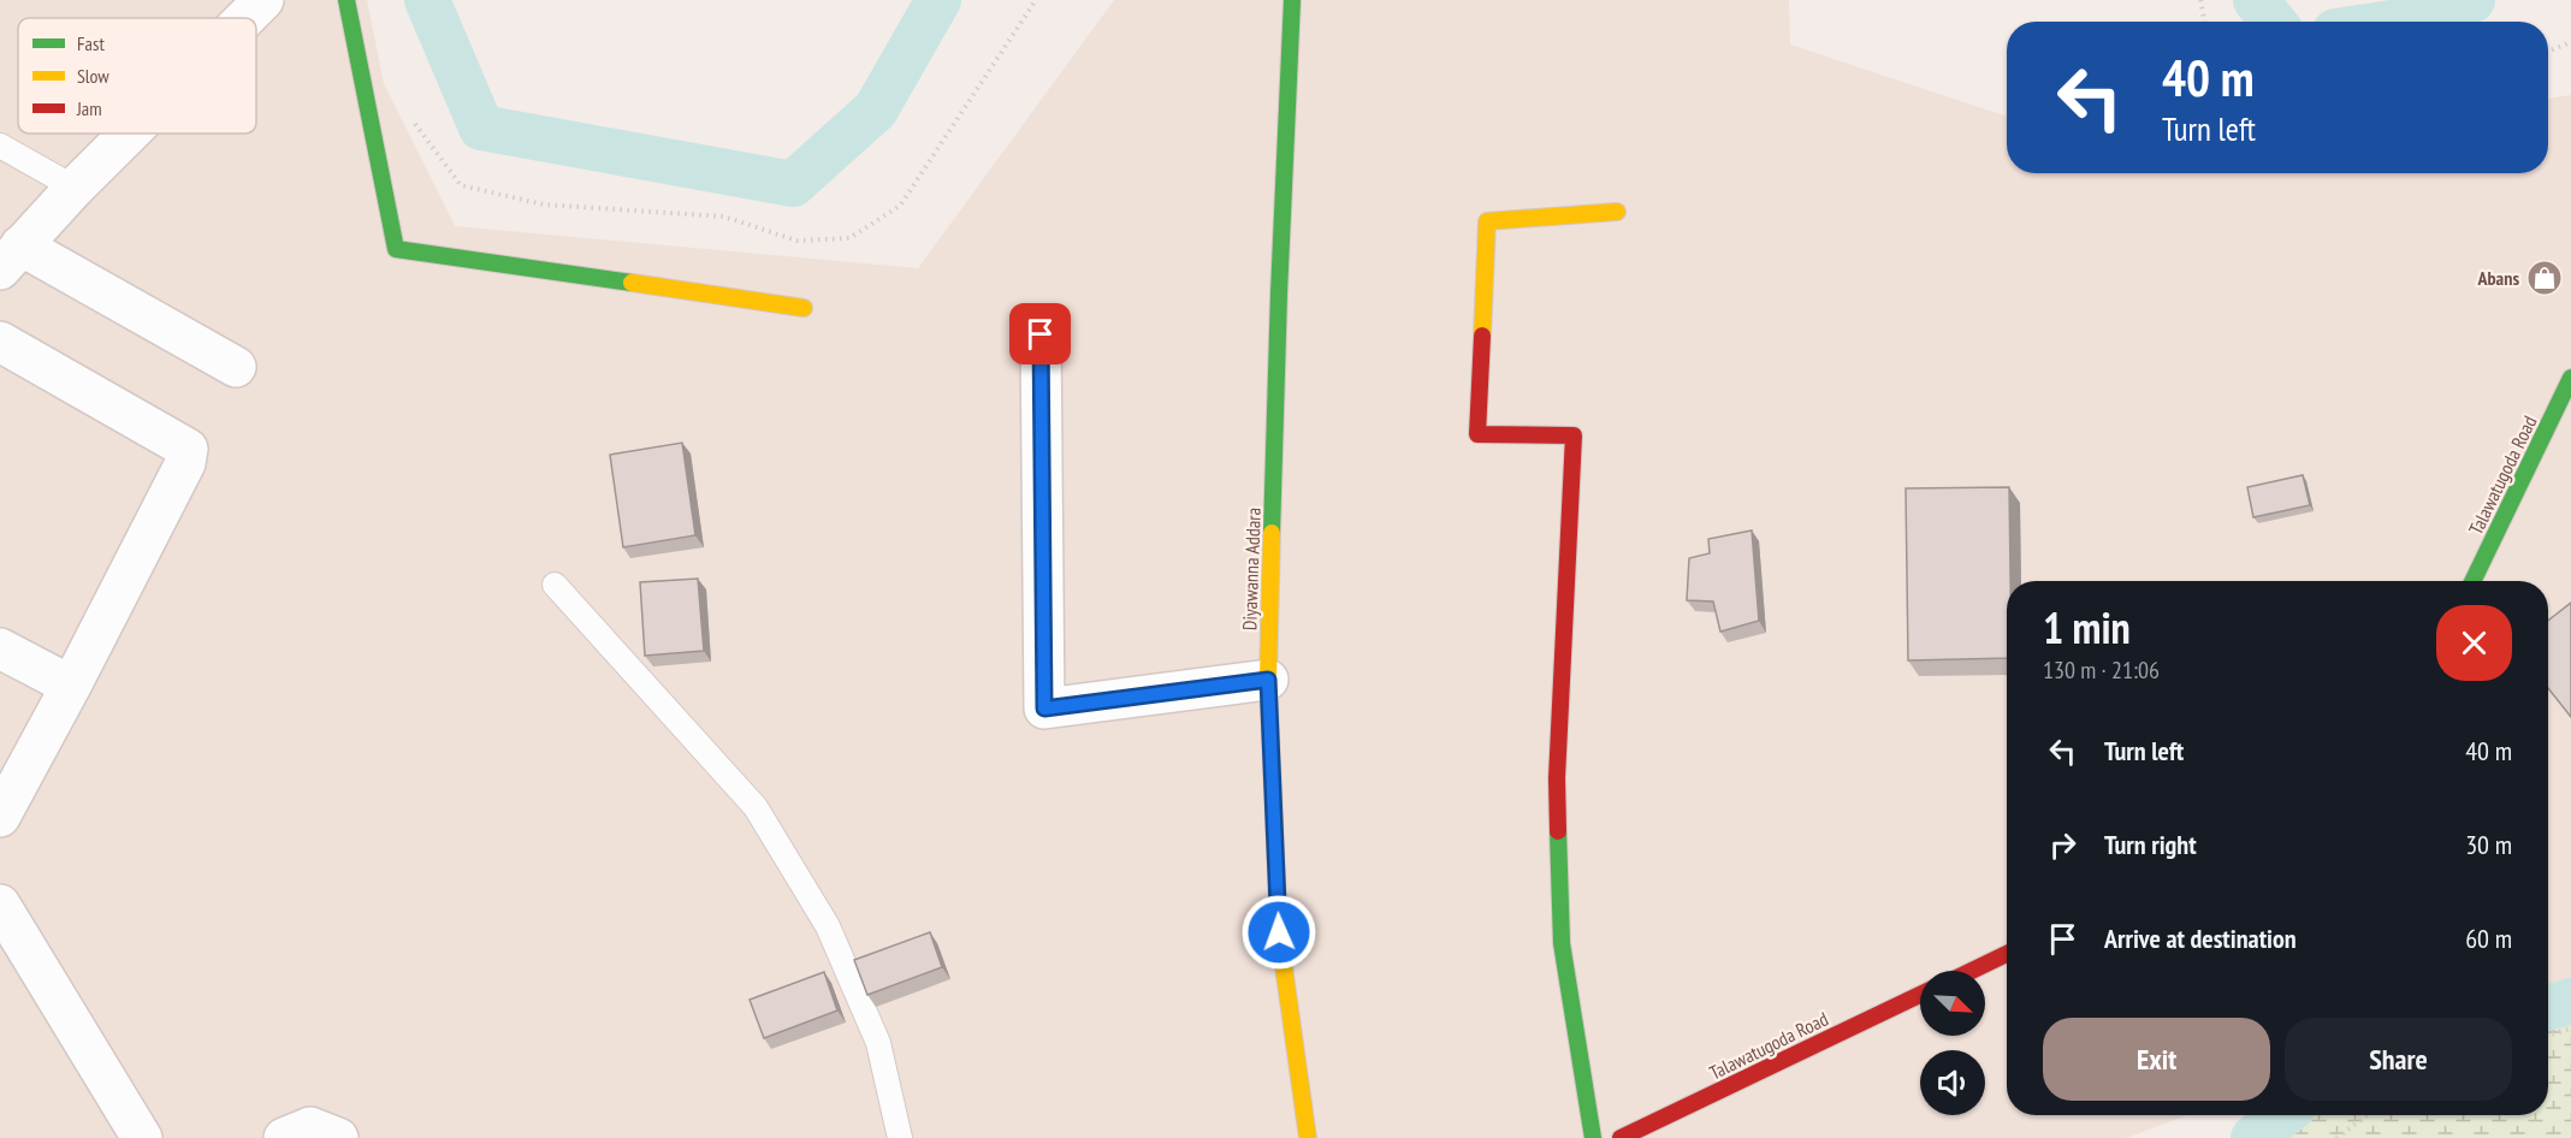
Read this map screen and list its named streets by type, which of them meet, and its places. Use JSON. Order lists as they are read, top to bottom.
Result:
{
  "streets": {
    "street": ["Talawatugoda Road", "Diyawanna Addara"]
  },
  "places": {
    "shop": ["Abans"]
  },
  "legend": ["Fast", "Slow", "Jam"],
  "north": "bottom right",
  "page": {
    "turn": ["40 m", "Turn left"],
    "heading": ["1 min", "130 m · 21:06"],
    "list": [
      {
        "name": "Turn left",
        "value": "40 m"
      },
      {
        "name": "Turn right",
        "value": "30 m"
      },
      {
        "name": "Arrive at destination",
        "value": "60 m"
      }
    ],
    "buttons": ["Exit", "Share"]
  }
}
